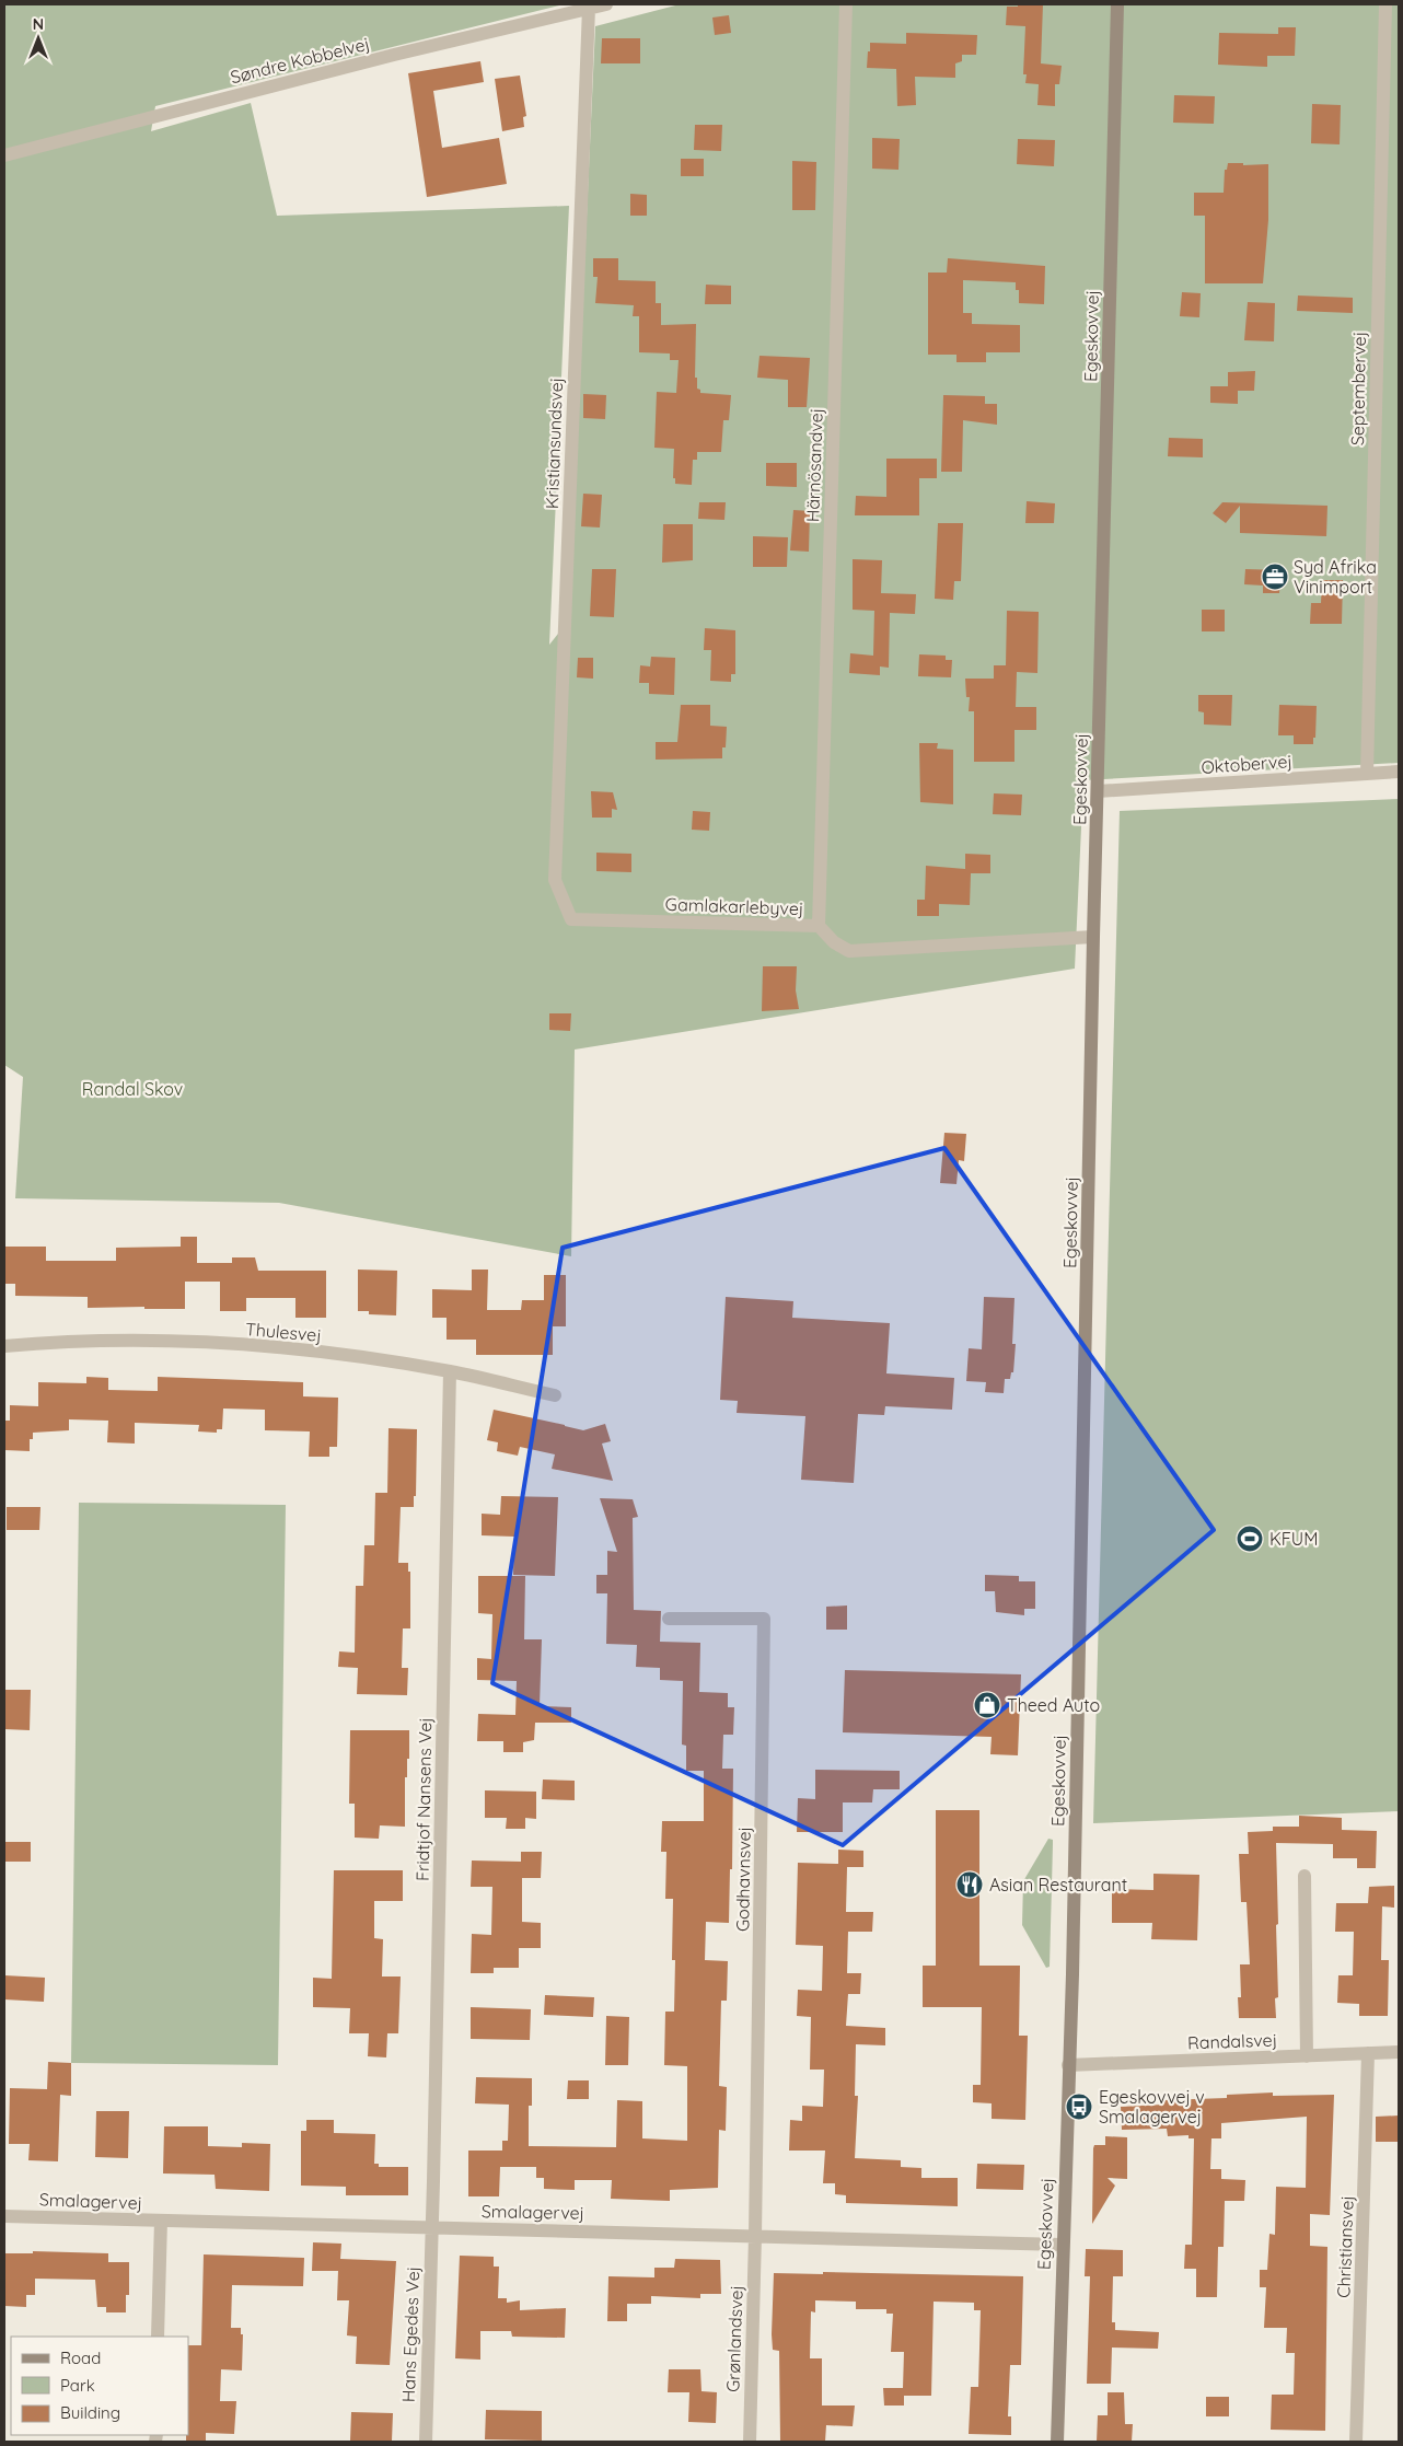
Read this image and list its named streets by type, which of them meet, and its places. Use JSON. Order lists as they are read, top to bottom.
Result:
{
  "streets": {
    "street": [
      "Søndre Kobbelvej",
      "Egeskovvej",
      "Septembervej",
      "Kristiansundsvej",
      "Härnösandvej",
      "Oktobervej",
      "Gamlakarlebyvej",
      "Thulesvej",
      "Fridtjof Nansens Vej",
      "Godhavnsvej",
      "Randalsvej",
      "Smalagervej",
      "Christiansvej",
      "Hans Egedes Vej",
      "Grønlandsvej"
    ]
  },
  "crossings": [
    ["Søndre Kobbelvej", "Kristiansundsvej"],
    ["Egeskovvej", "Oktobervej"],
    ["Egeskovvej", "Gamlakarlebyvej"],
    ["Egeskovvej", "Randalsvej"],
    ["Egeskovvej", "Smalagervej"],
    ["Septembervej", "Oktobervej"],
    ["Kristiansundsvej", "Gamlakarlebyvej"],
    ["Härnösandvej", "Gamlakarlebyvej"],
    ["Thulesvej", "Fridtjof Nansens Vej"],
    ["Fridtjof Nansens Vej", "Smalagervej"],
    ["Fridtjof Nansens Vej", "Hans Egedes Vej"],
    ["Godhavnsvej", "Smalagervej"],
    ["Godhavnsvej", "Grønlandsvej"],
    ["Randalsvej", "Christiansvej"],
    ["Smalagervej", "Hans Egedes Vej"],
    ["Smalagervej", "Grønlandsvej"]
  ],
  "parks": ["Randal Skov"],
  "places": {
    "office": ["Syd Afrika Vinimport"],
    "sports": ["KFUM"],
    "shop": ["Theed Auto"],
    "restaurant": ["Asian Restaurant"],
    "bus stop": ["Egeskovvej v Smalagervej"]
  },
  "legend": ["Road", "Park", "Building"],
  "north": "top"
}
